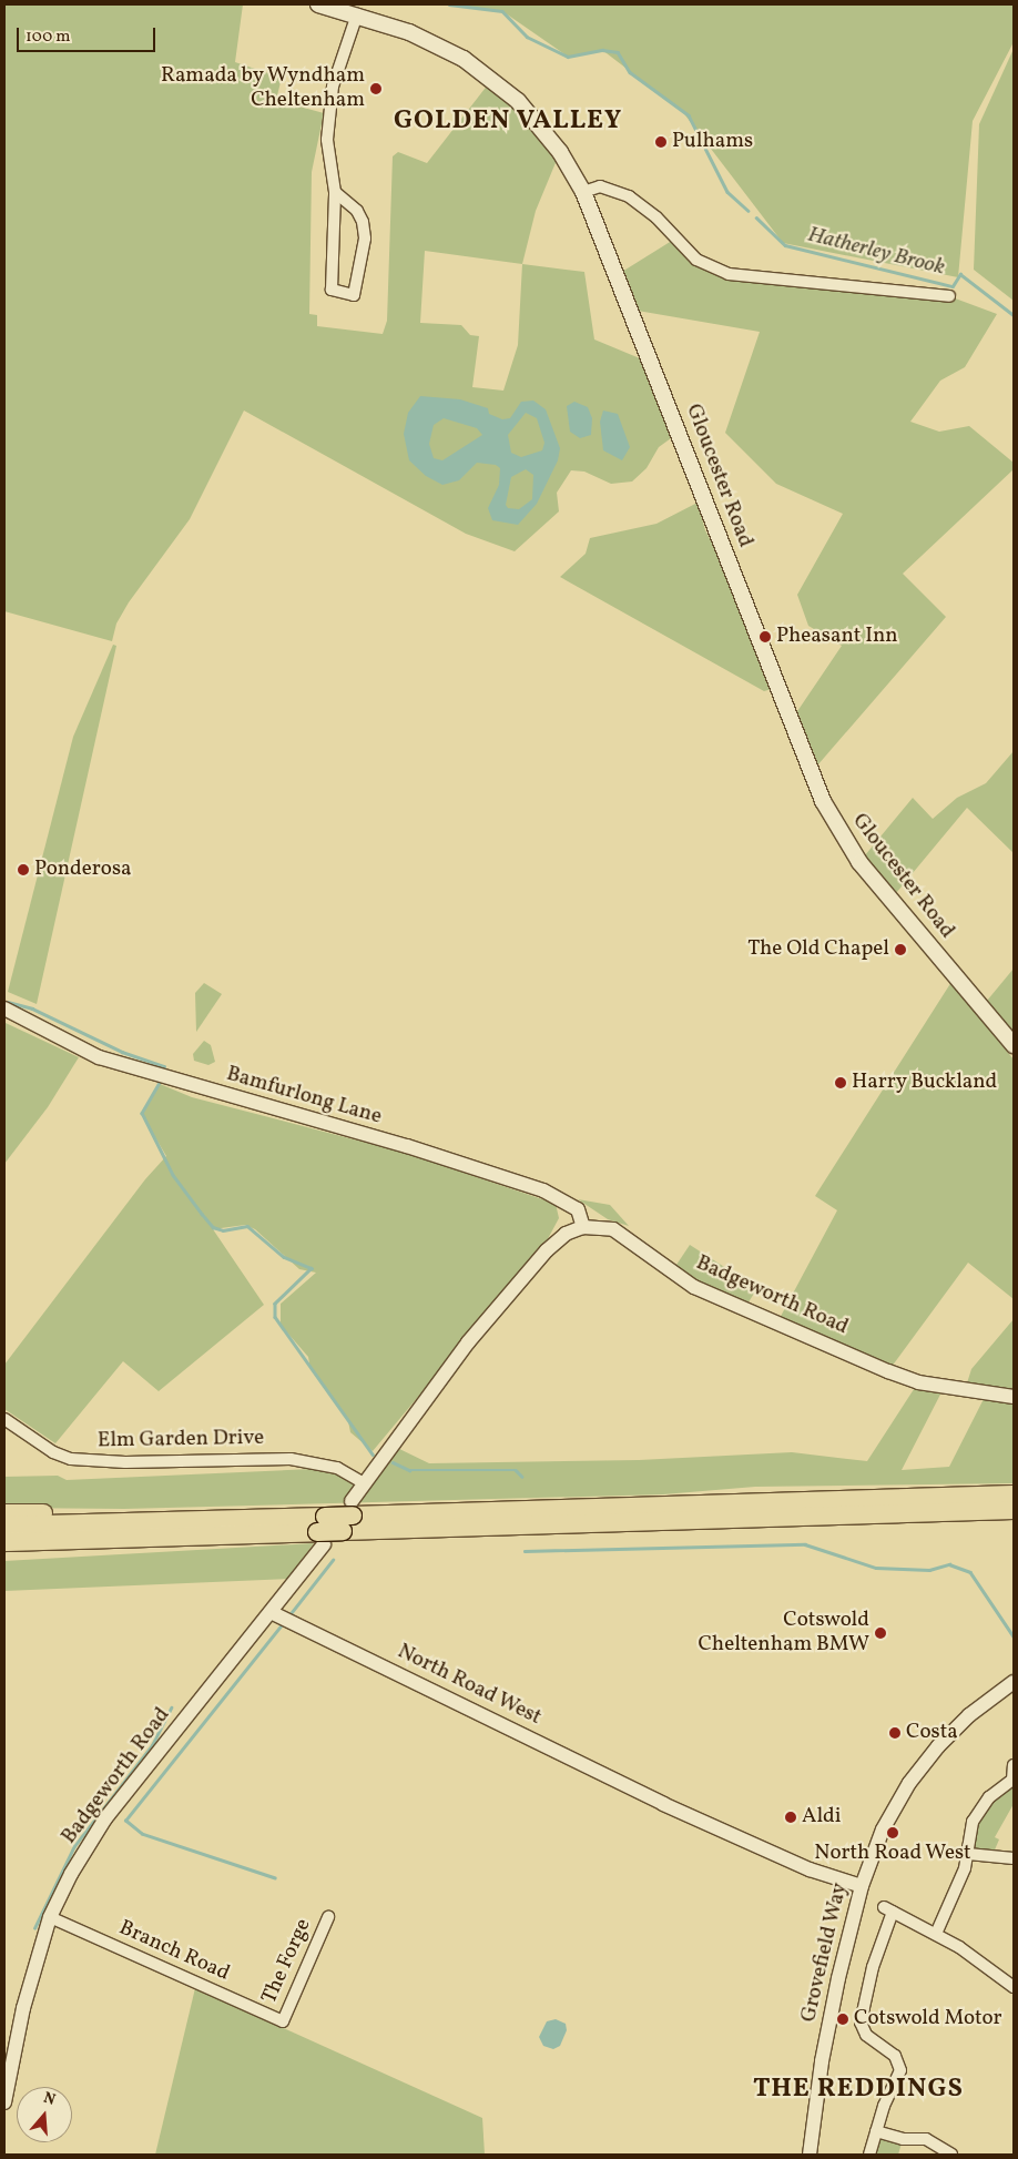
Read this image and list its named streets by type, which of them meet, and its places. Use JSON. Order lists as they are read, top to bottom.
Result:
{
  "streets": {
    "main road": ["Gloucester Road"],
    "street": [
      "Bamfurlong Lane",
      "Badgeworth Road",
      "Elm Garden Drive",
      "North Road West",
      "Branch Road",
      "Grovefield Way",
      "The Forge"
    ]
  },
  "crossings": [
    ["Bamfurlong Lane", "Badgeworth Road"],
    ["Badgeworth Road", "North Road West"],
    ["Badgeworth Road", "Branch Road"],
    ["North Road West", "Grovefield Way"],
    ["Branch Road", "The Forge"]
  ],
  "districts": ["GOLDEN VALLEY", "THE REDDINGS"],
  "water": ["Hatherley Brook"],
  "places": [
    "Ramada by Wyndham Cheltenham",
    "Pulhams",
    "Pheasant Inn",
    "Ponderosa",
    "The Old Chapel",
    "Harry Buckland",
    "Cotswold Cheltenham BMW",
    "Costa",
    "Aldi",
    "North Road West",
    "Cotswold Motor"
  ],
  "scale_bar": "100 m",
  "north": "top"
}
